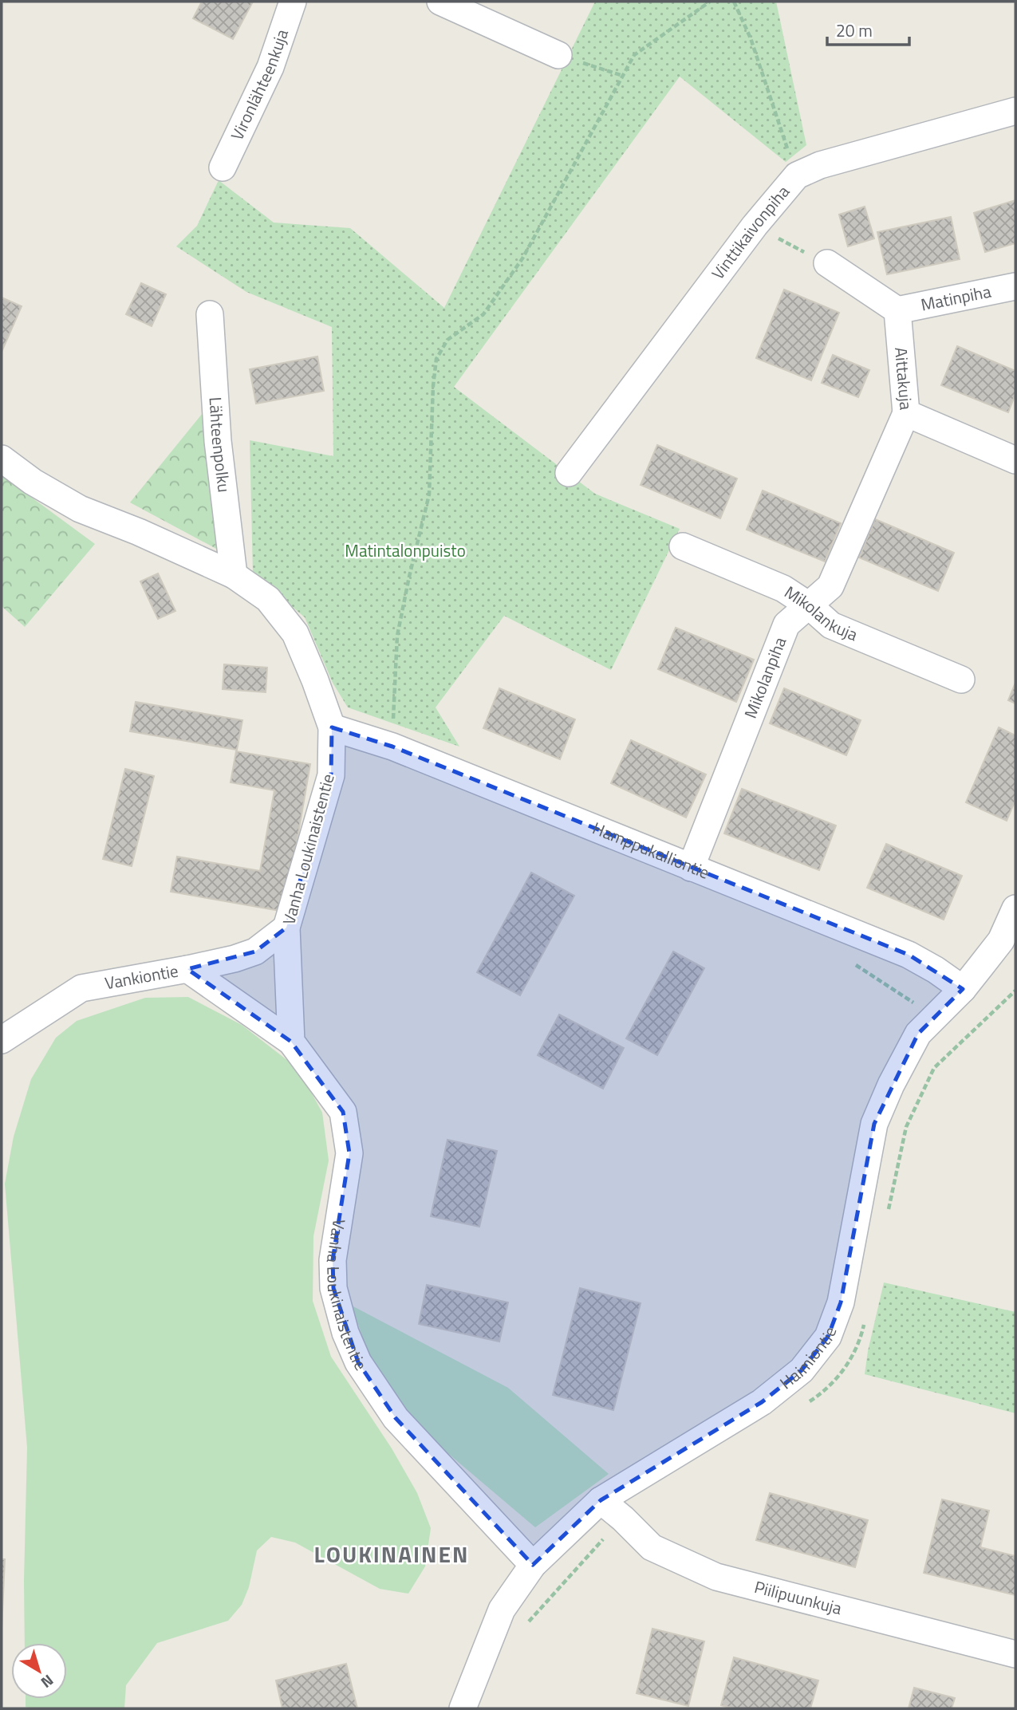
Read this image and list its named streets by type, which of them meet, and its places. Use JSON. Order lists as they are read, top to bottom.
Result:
{
  "streets": {
    "street": [
      "Vironlähteenkuja",
      "Vinttikaivonpiha",
      "Matinpiha",
      "Aittakuja",
      "Lähteenpolku",
      "Mikolankuja",
      "Mikolanpiha",
      "Vanha Loukinaistentie",
      "Hamppukalliontie",
      "Vankiontie",
      "Haimiontie",
      "Piilipuunkuja"
    ]
  },
  "crossings": [
    ["Matinpiha", "Aittakuja"],
    ["Aittakuja", "Mikolanpiha"],
    ["Lähteenpolku", "Vanha Loukinaistentie"],
    ["Mikolankuja", "Mikolanpiha"],
    ["Mikolanpiha", "Hamppukalliontie"],
    ["Vanha Loukinaistentie", "Hamppukalliontie"],
    ["Vanha Loukinaistentie", "Vankiontie"],
    ["Vanha Loukinaistentie", "Haimiontie"],
    ["Hamppukalliontie", "Haimiontie"],
    ["Haimiontie", "Piilipuunkuja"]
  ],
  "districts": ["LOUKINAINEN"],
  "parks": ["Matintalonpuisto"],
  "scale_bar": "20 m",
  "north": "bottom right"
}
